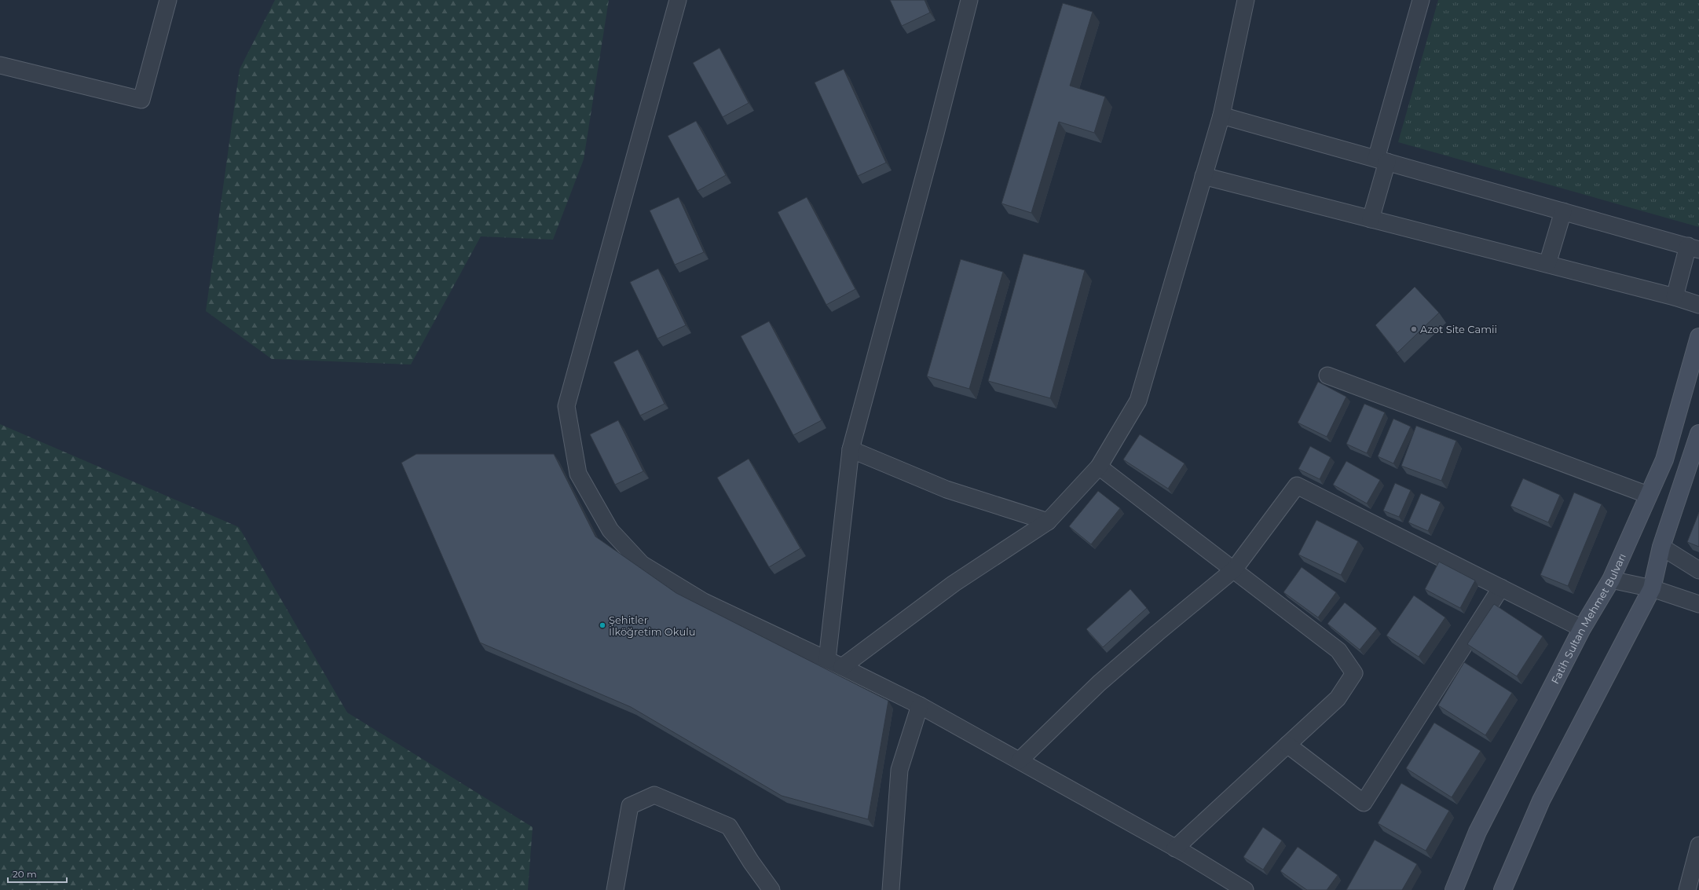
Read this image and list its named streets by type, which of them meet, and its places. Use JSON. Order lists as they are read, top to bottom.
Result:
{
  "streets": {
    "main road": ["Fatih Sultan Mehmet Bulvarı"]
  },
  "places": ["Azot Site Camii", "Şehitler İlköğretim Okulu"],
  "scale_bar": "20 m"
}
